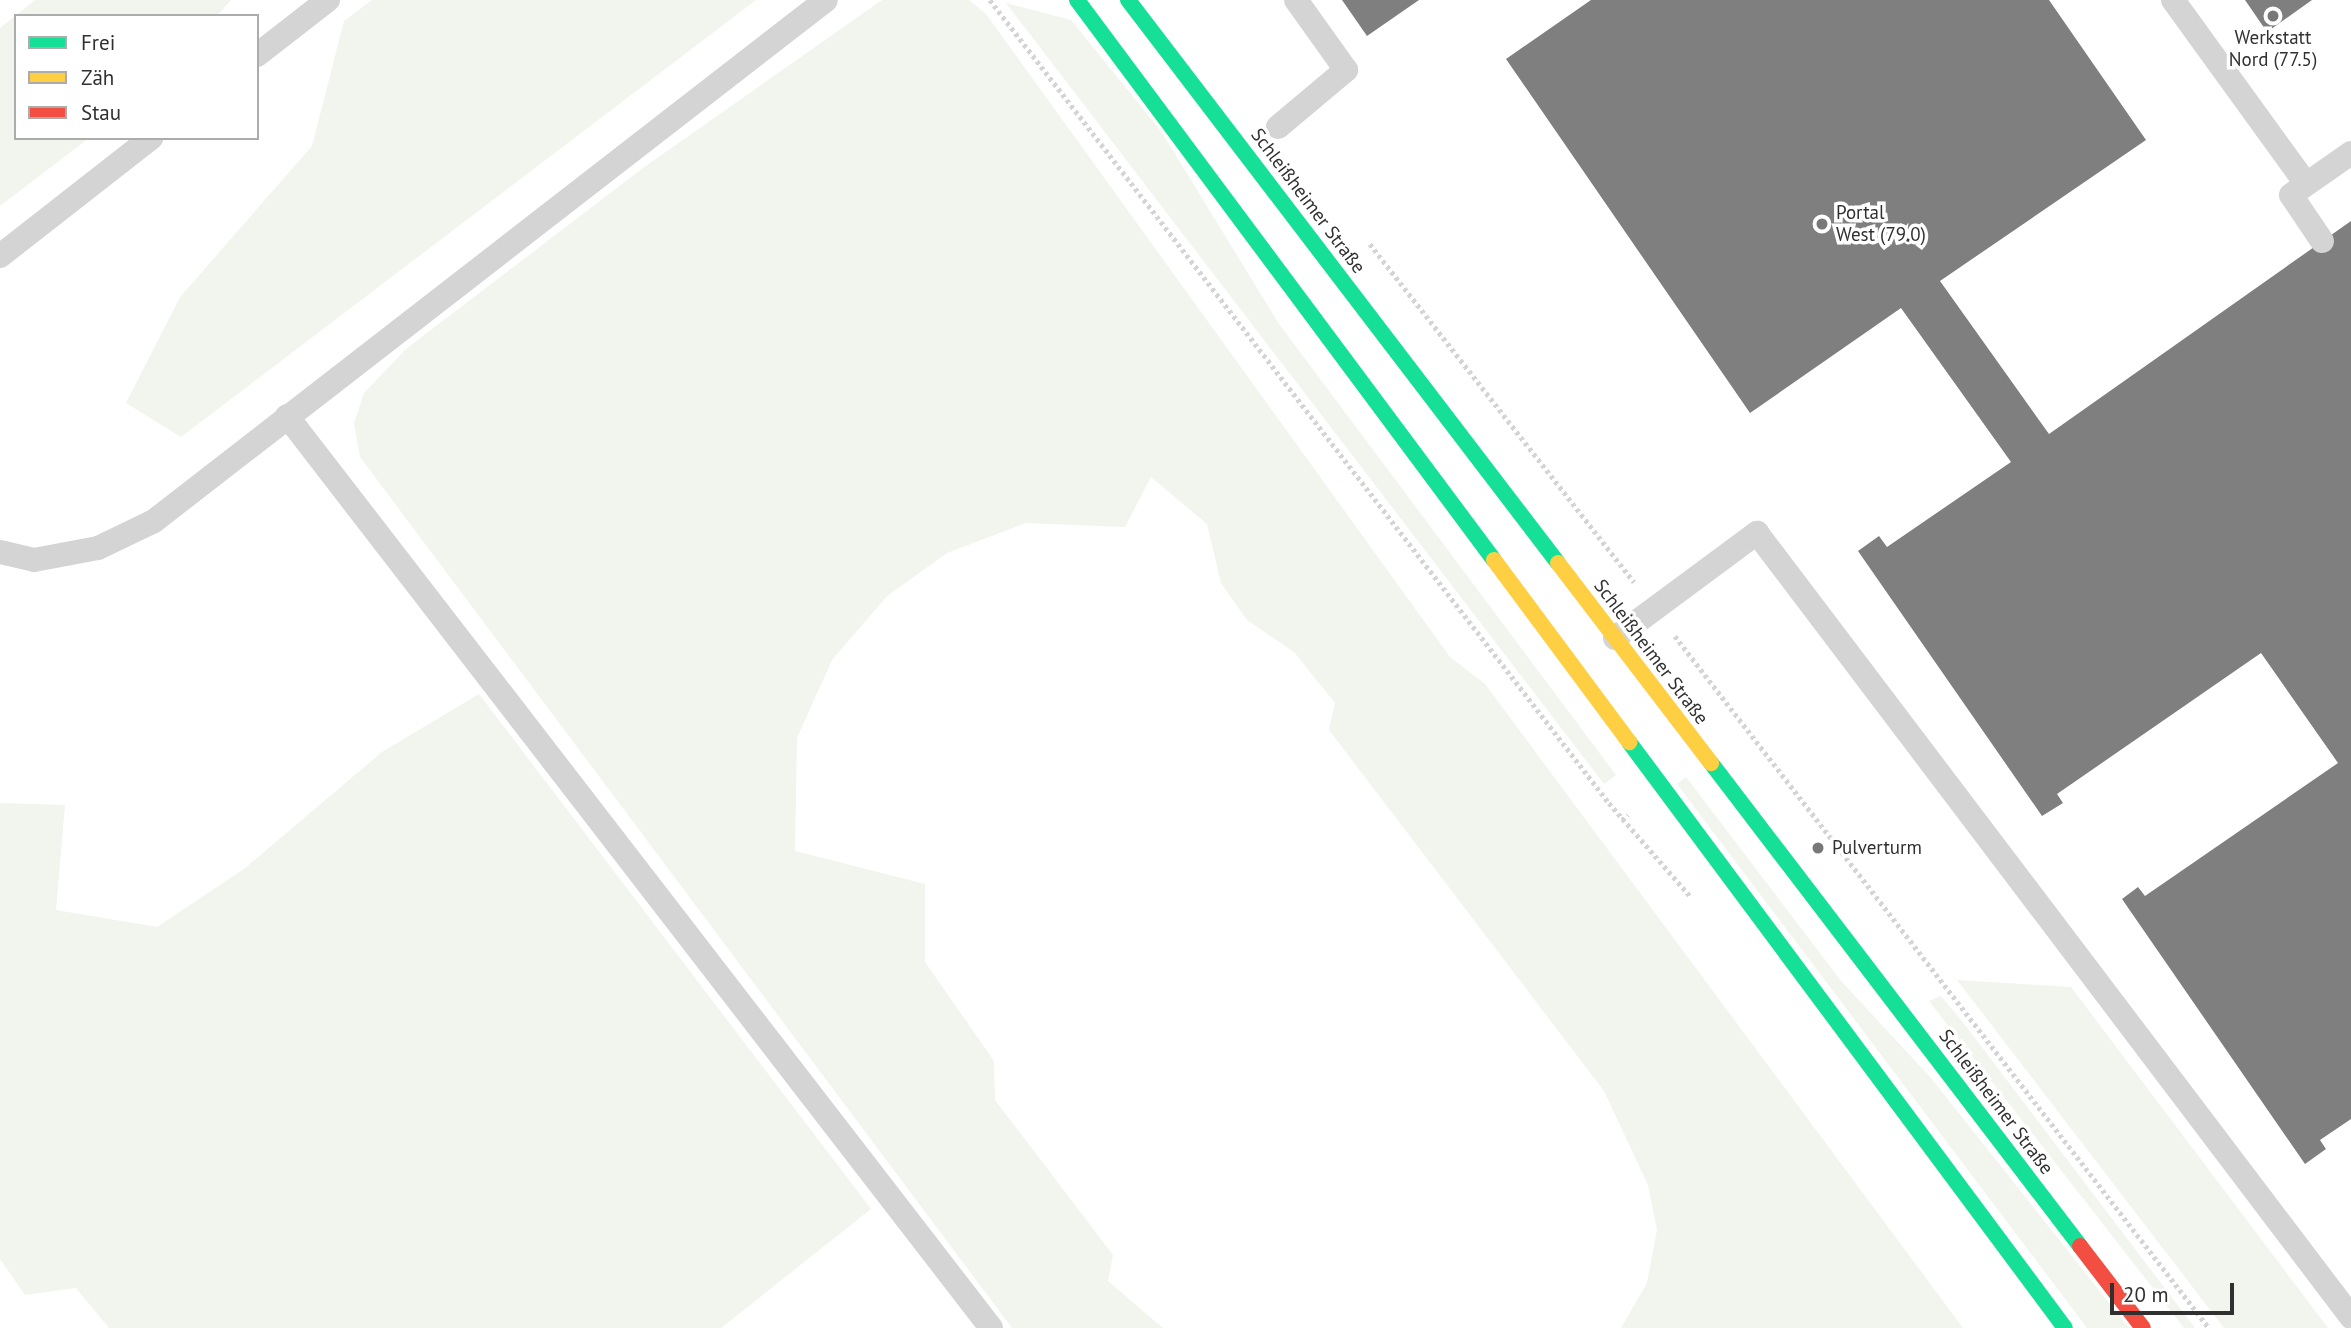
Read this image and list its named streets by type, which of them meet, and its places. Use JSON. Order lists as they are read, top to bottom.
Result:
{
  "streets": {
    "main road": ["Schleißheimer Straße"]
  },
  "places": ["Werkstatt Nord (77.5)", "Portal West (79.0)", "Pulverturm"],
  "legend": ["Frei", "Zäh", "Stau"],
  "scale_bar": "20 m"
}
